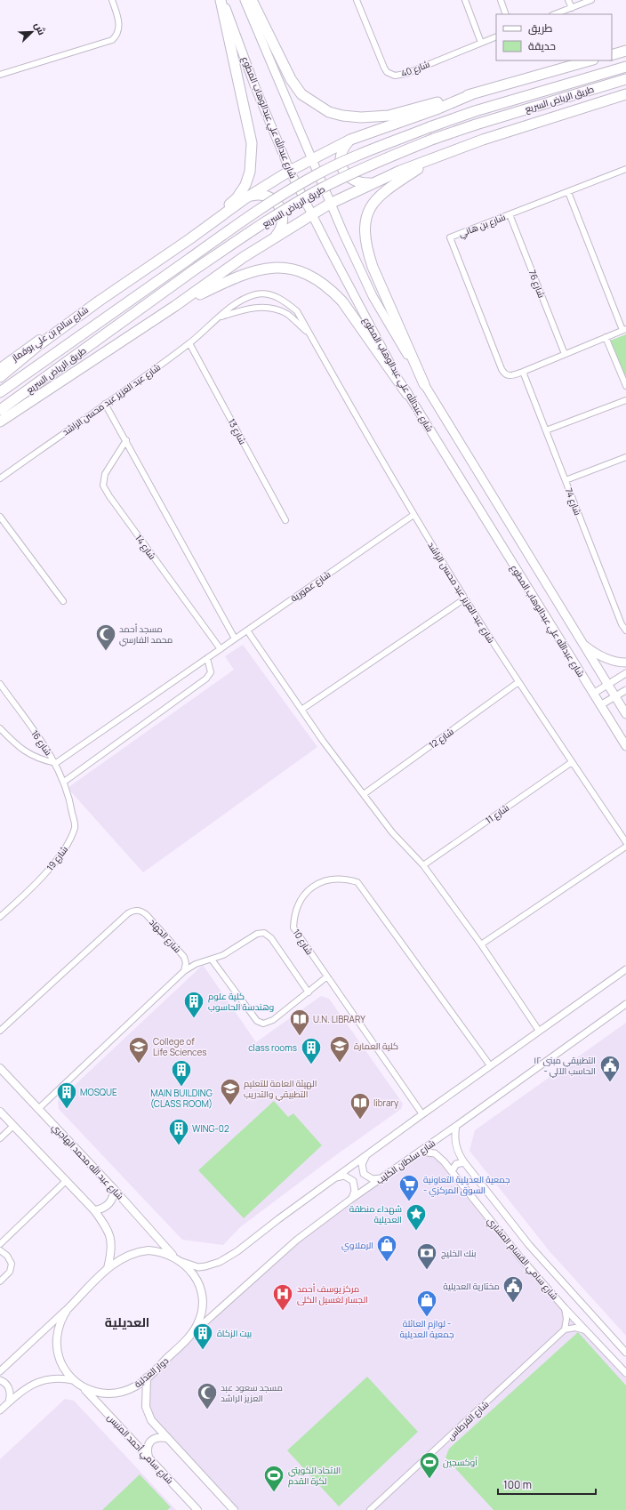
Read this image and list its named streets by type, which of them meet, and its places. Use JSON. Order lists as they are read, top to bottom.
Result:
{
  "streets": {
    "highway": ["طريق الرياض السريع"],
    "main road": [
      "شارع عبدالله علي عبدالوهاب المطوع",
      "شارع سالم بن علي بوقماز",
      "شارع عبد الله محمد الهاجري",
      "دوار العدلية",
      "شارع سامي أحمد المنيس"
    ],
    "street": [
      "شارع 40",
      "شارع بن هاني",
      "شارع 76",
      "شارع عبد العزيز عبد محسن الراشد",
      "شارع 13",
      "شارع 74",
      "شارع 14",
      "شارع عمورية",
      "شارع 12",
      "شارع 16",
      "شارع 11",
      "شارع 19",
      "شارع الجهاد",
      "شارع 10",
      "شارع سلطان الكليب",
      "شارع سامي القسام المشاري",
      "شارع القرطاس"
    ]
  },
  "crossings": [
    ["شارع بن هاني", "شارع 76"],
    ["شارع بن هاني", "شارع 74"],
    ["شارع عبد العزيز عبد محسن الراشد", "شارع 13"],
    ["شارع عبد العزيز عبد محسن الراشد", "شارع عمورية"],
    ["شارع عبد العزيز عبد محسن الراشد", "شارع 12"],
    ["شارع عبد العزيز عبد محسن الراشد", "شارع 11"],
    ["شارع 14", "شارع عمورية"],
    ["شارع عمورية", "شارع 16"],
    ["شارع عمورية", "شارع 19"],
    ["شارع 16", "شارع 19"],
    ["شارع عبد الله محمد الهاجري", "دوار العدلية"],
    ["شارع سلطان الكليب", "شارع سامي القسام المشاري"],
    ["شارع سلطان الكليب", "دوار العدلية"],
    ["دوار العدلية", "شارع سامي أحمد المنيس"]
  ],
  "districts": ["العديلية"],
  "places": {
    "mosque": ["مسجد أحمد محمد الفارسي", "مسجد سعود عبد العزيز الراشد"],
    "building": [
      "كلية علوم وهندسة الحاسوب",
      "class rooms",
      "MAIN BUILDING (CLASS ROOM)",
      "MOSQUE",
      "WING-02",
      "بيت الزكاة"
    ],
    "library": ["U.N. LIBRARY", "library"],
    "school or university": ["كلية العمارة", "College of Life Sciences", "الهيئة العامة للتعليم التطبيقي والتدريب"],
    "public building": ["التطبيقي مبنى ١٢ - الحاسب الآلي", "مختارية العديلية"],
    "supermarket": ["جمعية العديلية التعاونية - السوق المركزي"],
    "place": ["شهداء منطقة العديلية"],
    "shop": ["الرملاوي", "لوازم العائلة - جمعية العديلية"],
    "bank": ["بنك الخليج"],
    "hospital": ["مركز يوسف أحمد الجسار لغسيل الكلى"],
    "sports": ["أوكسجين", "الاتحاد الكويتي لكرة القدم"]
  },
  "legend": ["طريق", "حديقة"],
  "scale_bar": "100 m",
  "north": "top right"
}
